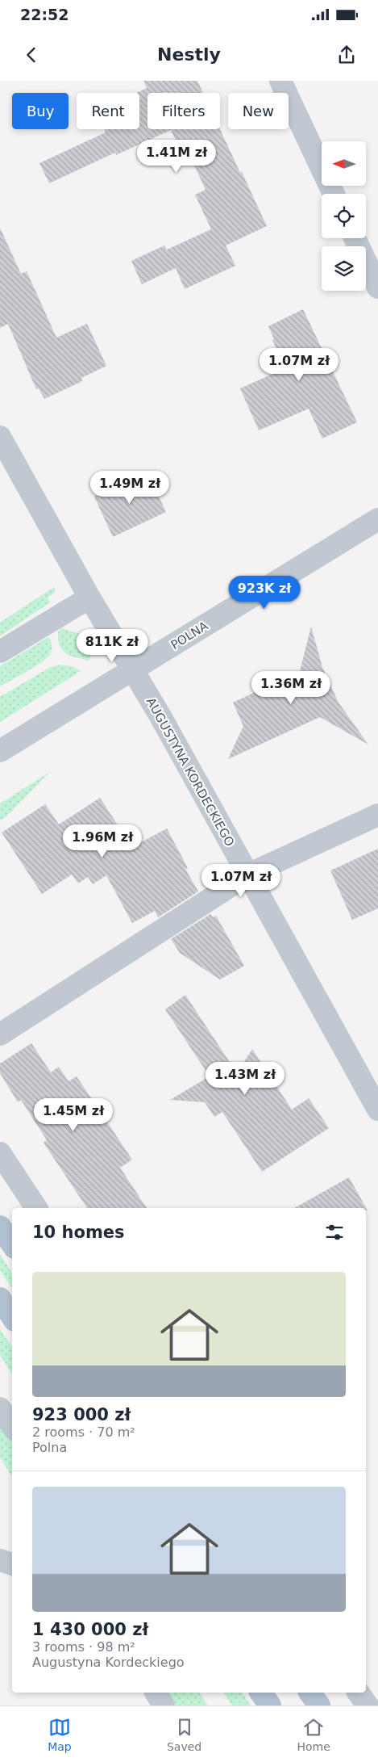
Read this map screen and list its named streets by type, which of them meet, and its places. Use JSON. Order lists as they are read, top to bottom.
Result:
{
  "streets": {
    "street": ["POLNA", "AUGUSTYNA KORDECKIEGO"]
  },
  "crossings": [
    ["POLNA", "AUGUSTYNA KORDECKIEGO"]
  ],
  "north": "left",
  "page": {
    "status": "22:52",
    "header": "Nestly",
    "chip": [
      "Buy",
      "Rent",
      "Filters",
      "New"
    ],
    "price": [
      "1.41M zł",
      "1.07M zł",
      "1.49M zł",
      "923K zł",
      "811K zł",
      "1.36M zł",
      "1.96M zł",
      "1.07M zł",
      "1.43M zł",
      "1.45M zł"
    ],
    "heading": "10 homes",
    "list": [
      {
        "name": "923 000 zł",
        "note": "2 rooms · 70 m² · Polna"
      },
      {
        "name": "1 430 000 zł",
        "note": "3 rooms · 98 m² · Augustyna Kordeckiego"
      }
    ],
    "tabs": ["Map", "Saved", "Home"]
  }
}
